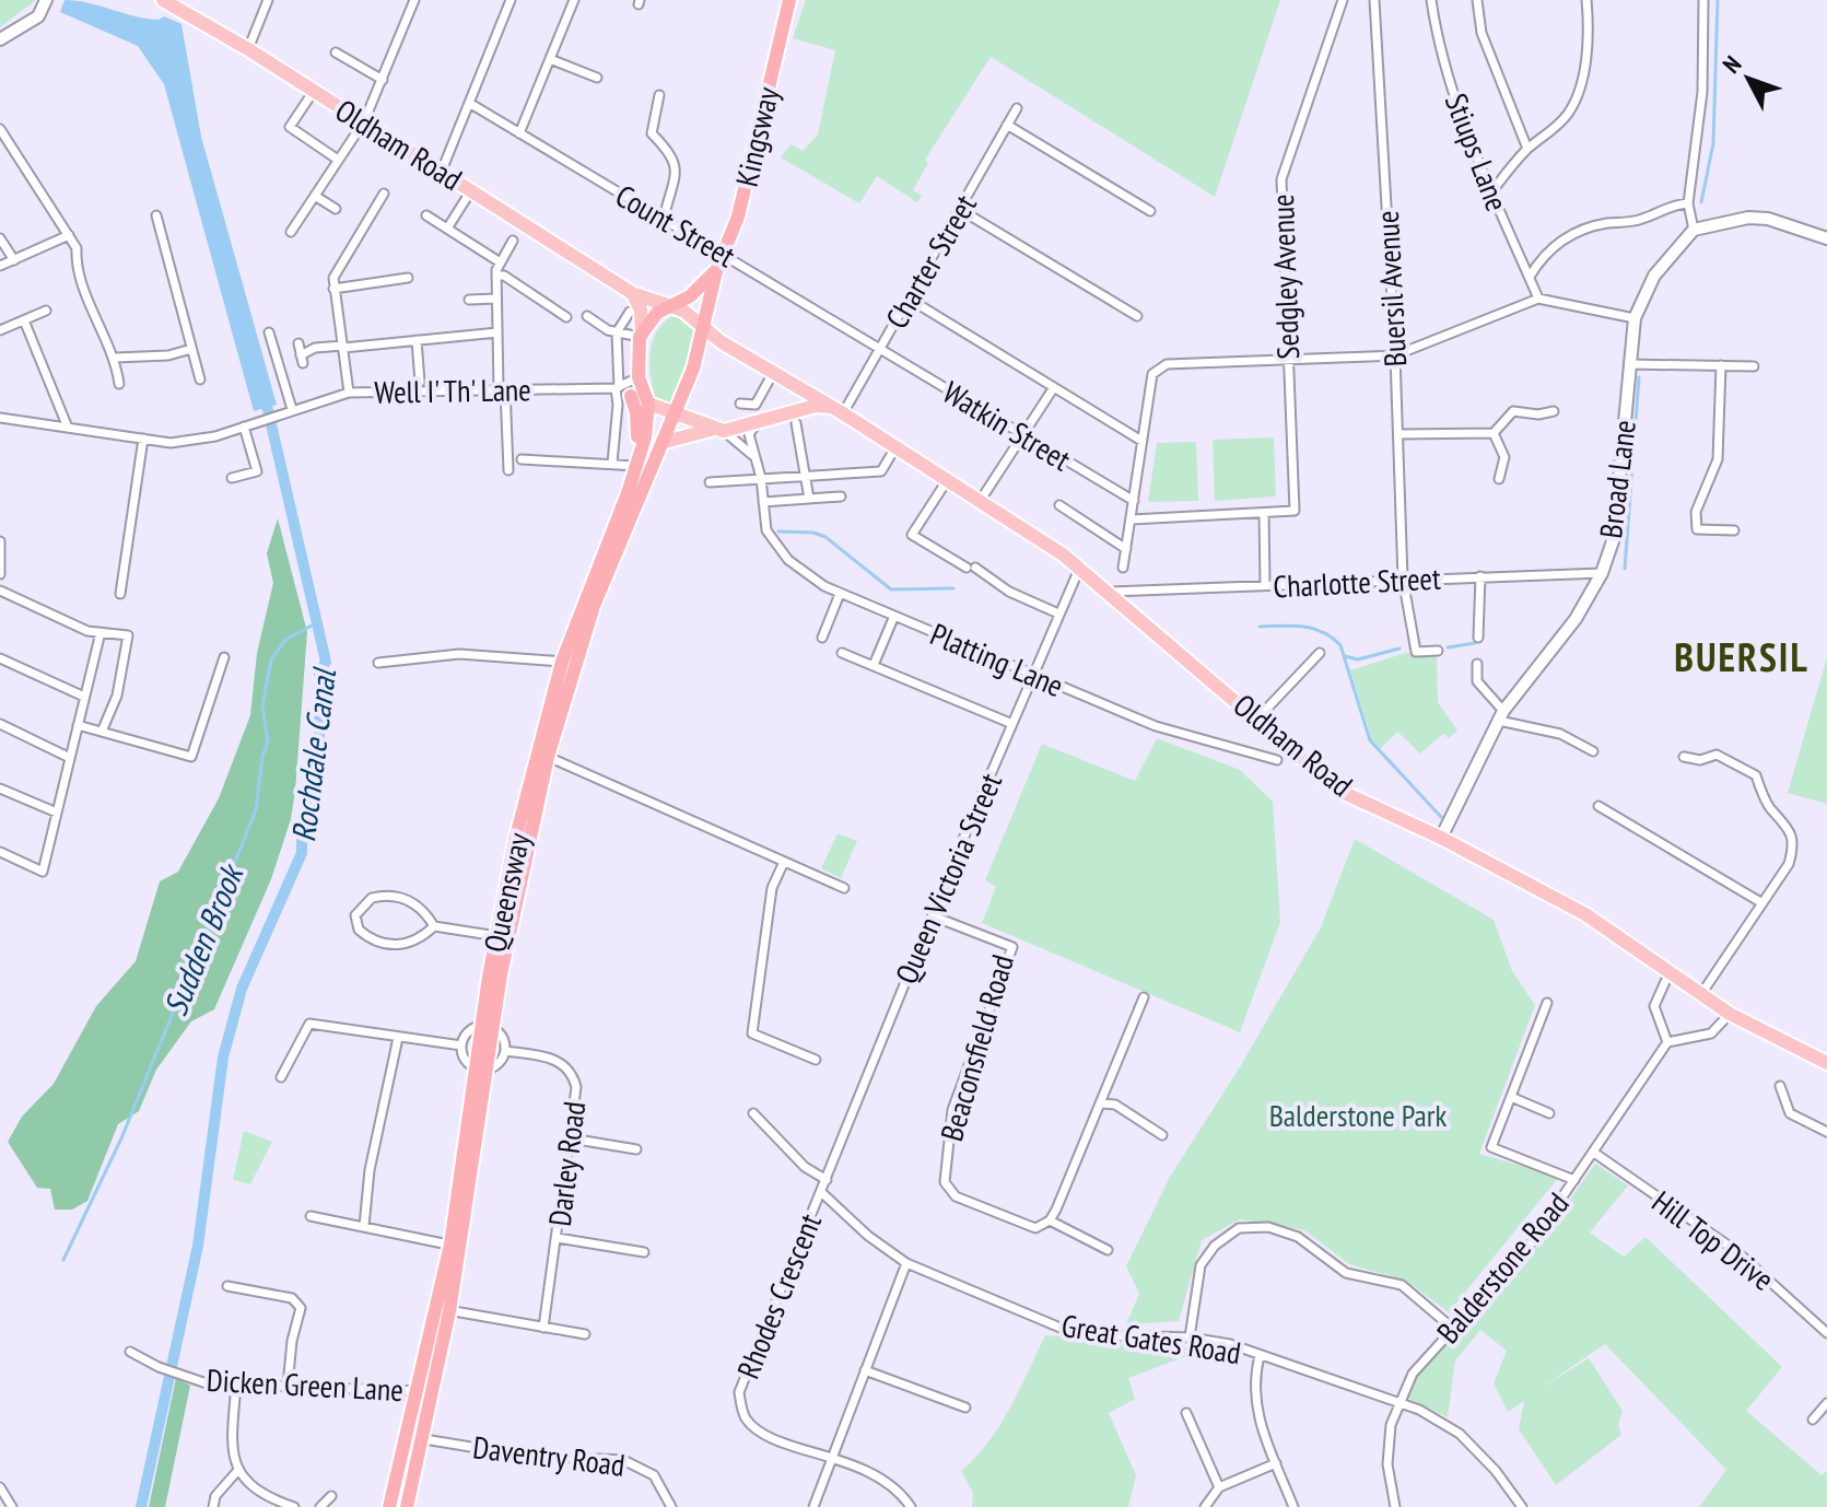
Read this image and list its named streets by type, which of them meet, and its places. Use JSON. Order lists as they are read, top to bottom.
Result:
{
  "streets": {
    "highway": ["Kingsway", "Queensway"],
    "main road": ["Oldham Road", "Well I' Th' Lane", "Broad Lane"],
    "street": [
      "Stiups Lane",
      "Count Street",
      "Charter Street",
      "Sedgley Avenue",
      "Buersil Avenue",
      "Watkin Street",
      "Charlotte Street",
      "Platting Lane",
      "Queen Victoria Street",
      "Beaconsfield Road",
      "Darley Road",
      "Hill Top Drive",
      "Balderstone Road",
      "Rhodes Crescent",
      "Great Gates Road",
      "Dicken Green Lane",
      "Daventry Road"
    ]
  },
  "crossings": [
    ["Kingsway", "Oldham Road"],
    ["Kingsway", "Count Street"],
    ["Kingsway", "Queensway"],
    ["Oldham Road", "Charter Street"],
    ["Oldham Road", "Broad Lane"],
    ["Oldham Road", "Charlotte Street"],
    ["Oldham Road", "Queen Victoria Street"],
    ["Oldham Road", "Queensway"],
    ["Count Street", "Charter Street"],
    ["Count Street", "Watkin Street"],
    ["Charter Street", "Watkin Street"],
    ["Buersil Avenue", "Charlotte Street"],
    ["Well I' Th' Lane", "Queensway"],
    ["Broad Lane", "Charlotte Street"],
    ["Platting Lane", "Queen Victoria Street"],
    ["Queen Victoria Street", "Beaconsfield Road"],
    ["Queen Victoria Street", "Rhodes Crescent"],
    ["Queen Victoria Street", "Great Gates Road"],
    ["Queensway", "Dicken Green Lane"],
    ["Queensway", "Daventry Road"],
    ["Hill Top Drive", "Balderstone Road"],
    ["Balderstone Road", "Great Gates Road"],
    ["Rhodes Crescent", "Great Gates Road"]
  ],
  "districts": ["BUERSIL"],
  "water": ["Rochdale Canal", "Sudden Brook"],
  "parks": ["Balderstone Park"],
  "north": "top left"
}
